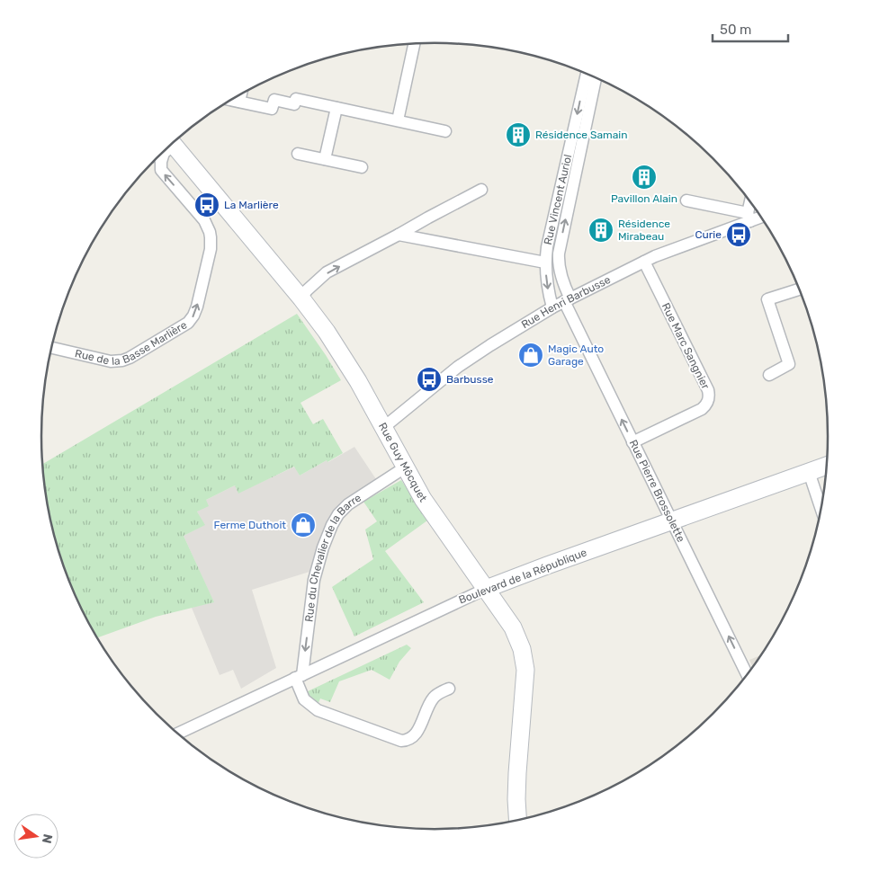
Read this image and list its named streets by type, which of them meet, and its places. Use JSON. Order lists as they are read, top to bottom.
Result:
{
  "streets": {
    "street": [
      "Rue Vincent Auriol",
      "Rue Henri Barbusse",
      "Rue de la Basse Marlière",
      "Rue Marc Sangnier",
      "Rue Guy Môcquet",
      "Rue Pierre Brossolette",
      "Rue du Chevalier de la Barre",
      "Boulevard de la République"
    ]
  },
  "crossings": [
    ["Rue Vincent Auriol", "Rue Henri Barbusse"],
    ["Rue Vincent Auriol", "Rue Pierre Brossolette"],
    ["Rue Henri Barbusse", "Rue Marc Sangnier"],
    ["Rue Henri Barbusse", "Rue Guy Môcquet"],
    ["Rue Henri Barbusse", "Rue Pierre Brossolette"],
    ["Rue Marc Sangnier", "Rue Pierre Brossolette"],
    ["Rue Guy Môcquet", "Rue du Chevalier de la Barre"],
    ["Rue Guy Môcquet", "Boulevard de la République"],
    ["Rue Pierre Brossolette", "Boulevard de la République"],
    ["Rue du Chevalier de la Barre", "Boulevard de la République"]
  ],
  "one_way": ["Rue Pierre Brossolette", "Rue du Chevalier de la Barre"],
  "places": {
    "building": ["Résidence Samain", "Pavillon Alain", "Résidence Mirabeau"],
    "bus stop": ["La Marlière", "Curie", "Barbusse"],
    "shop": ["Magic Auto Garage", "Ferme Duthoit"]
  },
  "scale_bar": "50 m",
  "north": "right"
}
